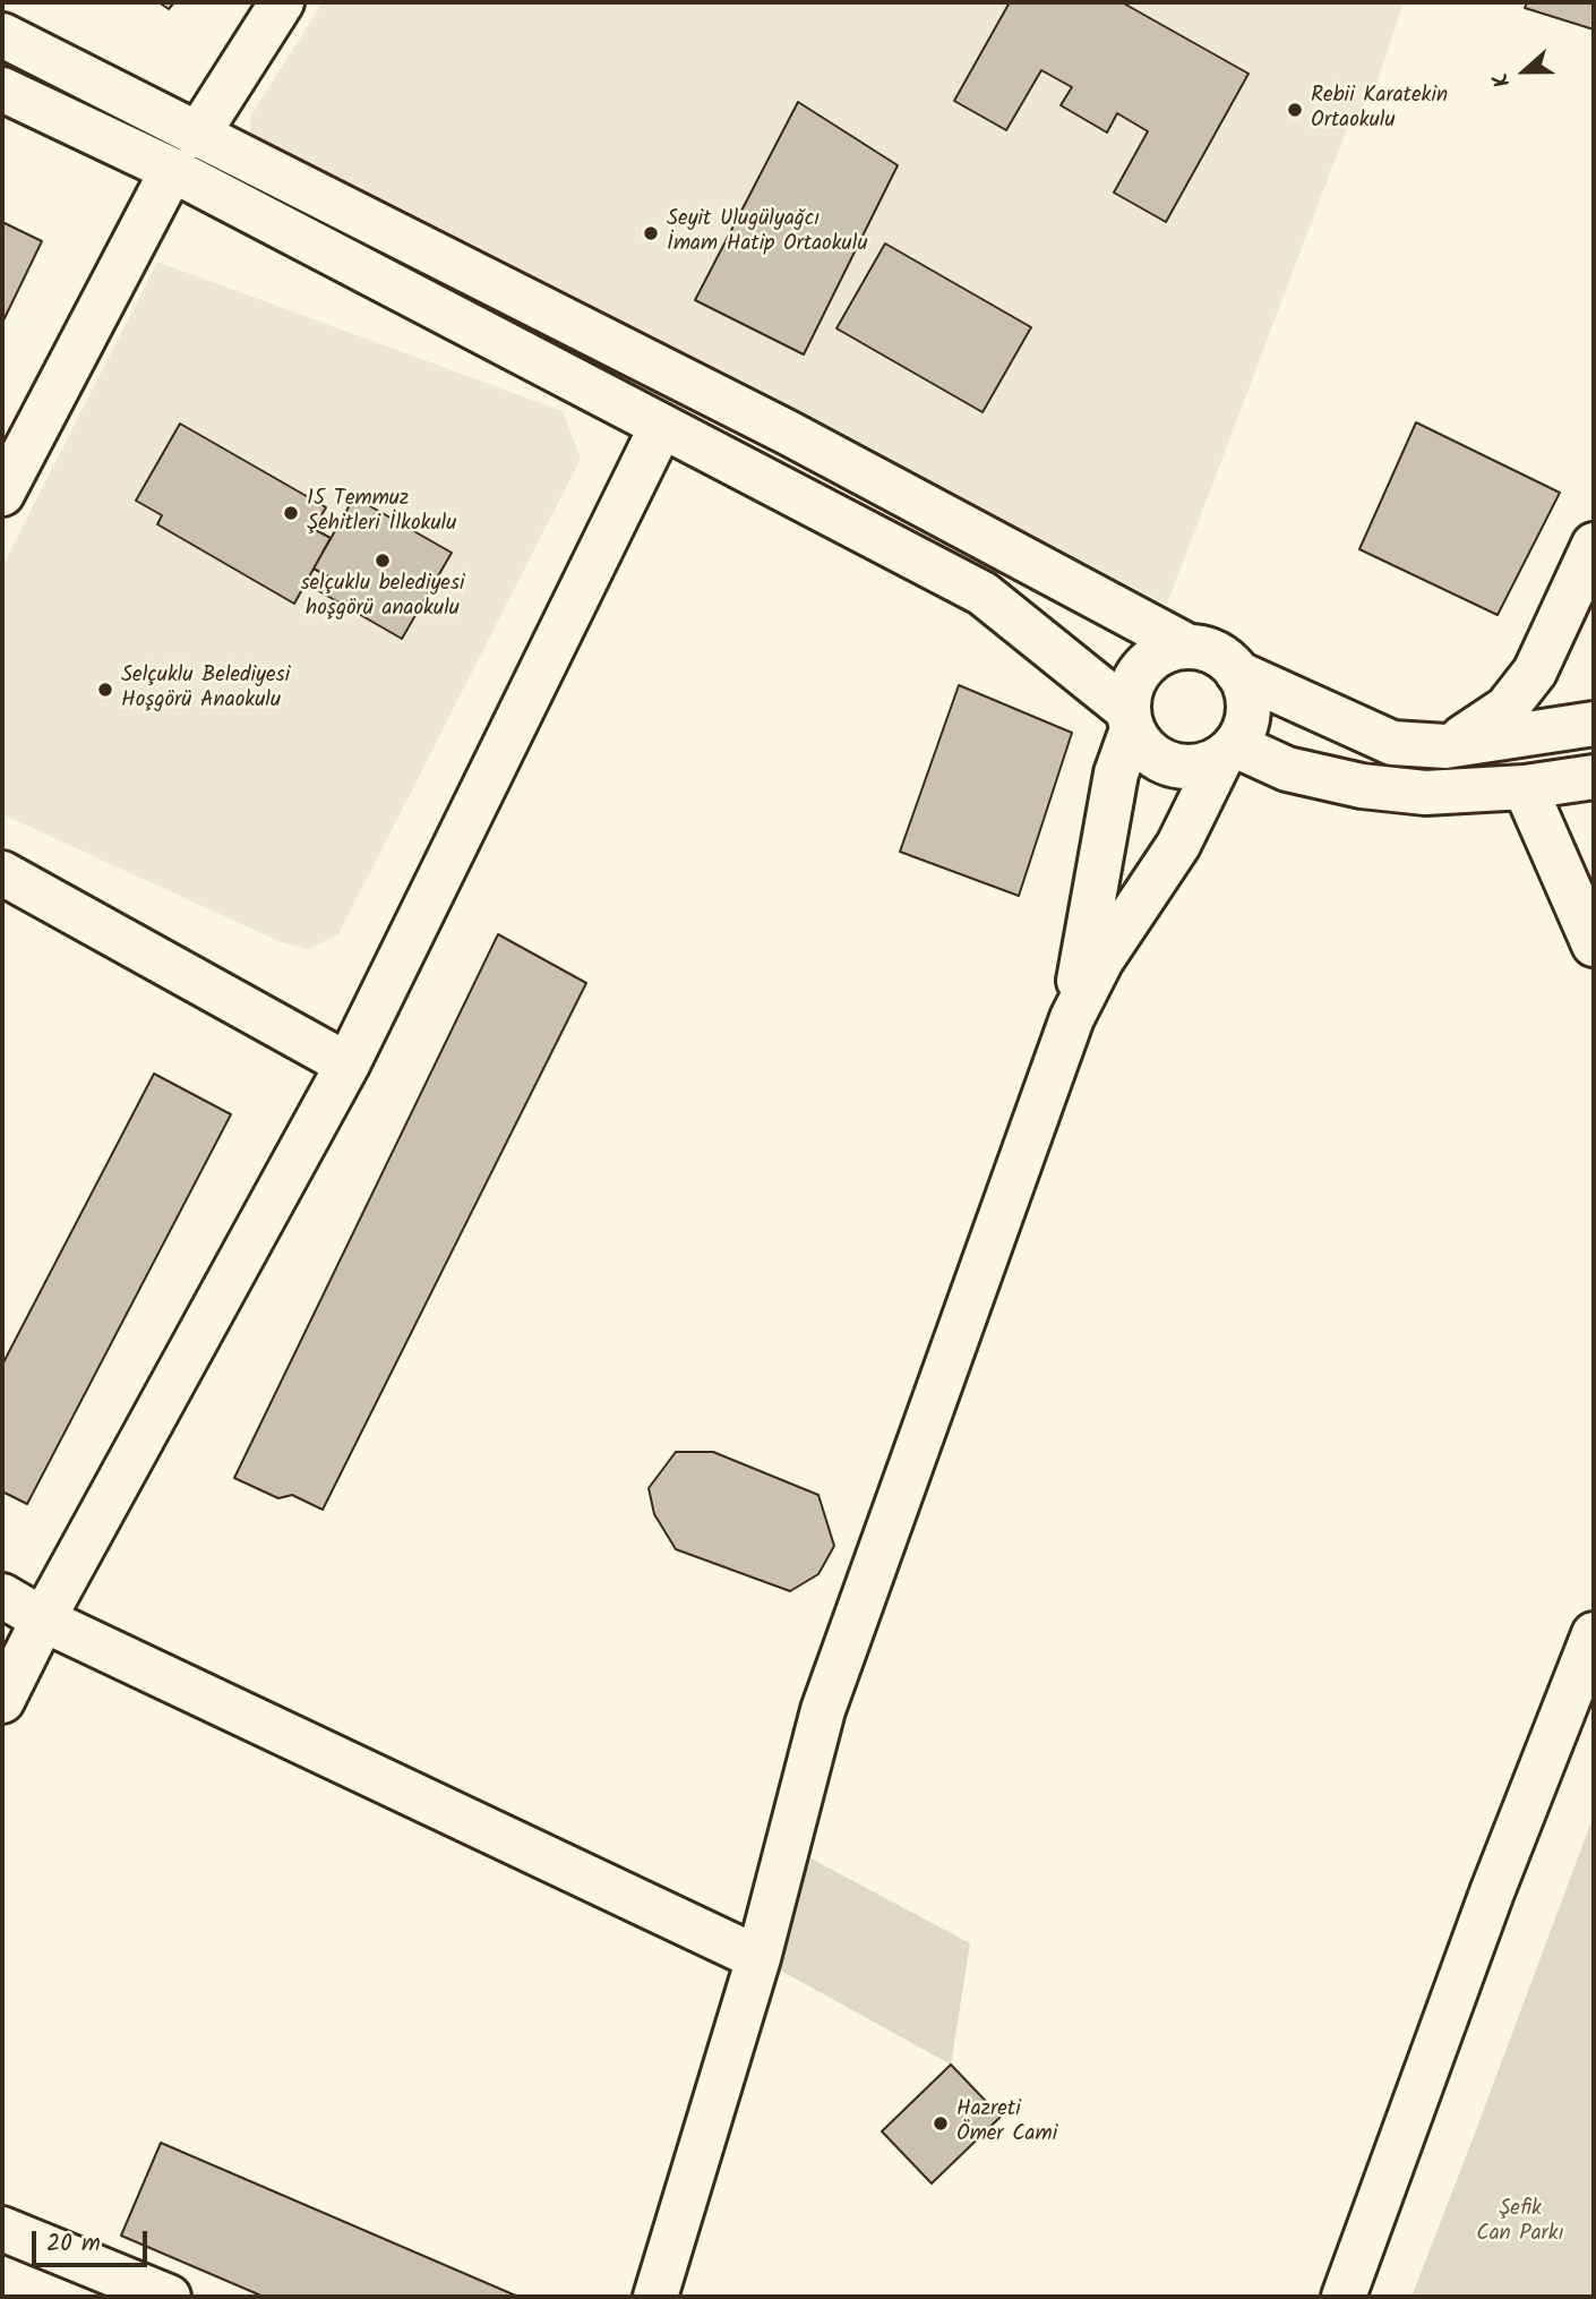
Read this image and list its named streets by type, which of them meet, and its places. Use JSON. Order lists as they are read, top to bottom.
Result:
{
  "parks": ["Şefik Can Parkı"],
  "places": [
    "Rebii Karatekin Ortaokulu",
    "Seyit Ulugülyağcı İmam Hatip Ortaokulu",
    "15 Temmuz Şehitleri İlkokulu",
    "selçuklu belediyesi hoşgörü anaokulu",
    "Selçuklu Belediyesi Hoşgörü Anaokulu",
    "Hazreti Ömer Cami"
  ],
  "scale_bar": "20 m",
  "north": "left"
}
